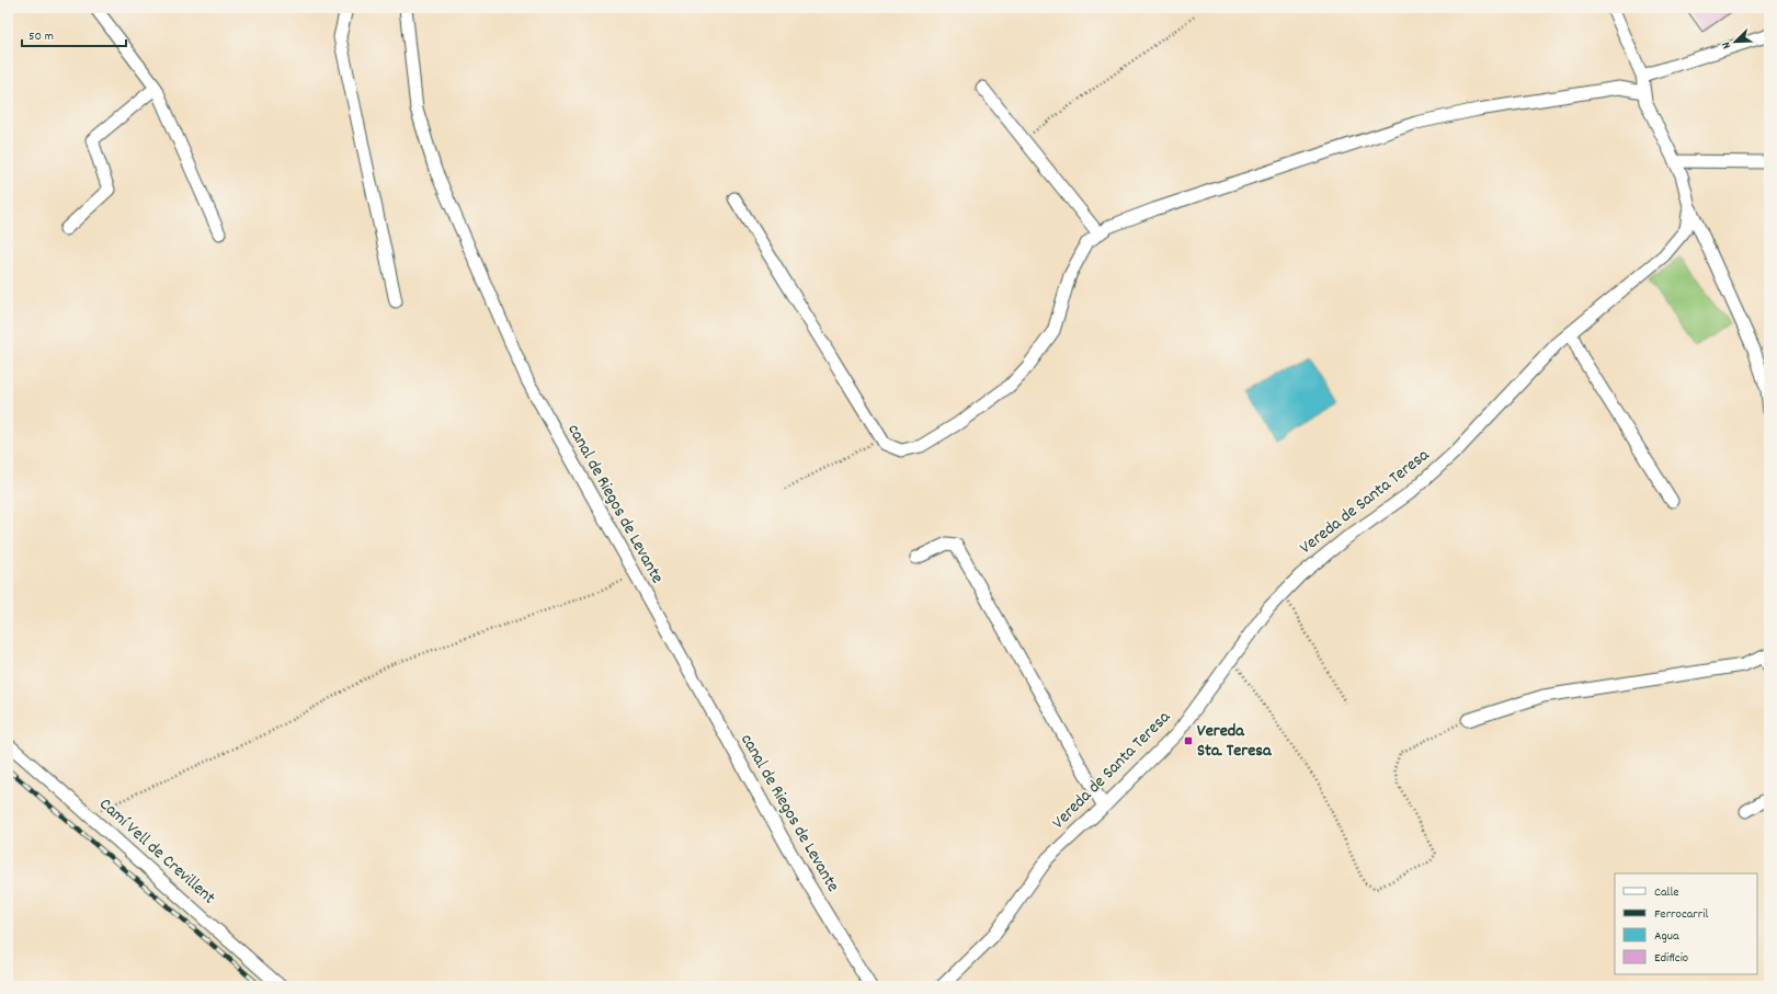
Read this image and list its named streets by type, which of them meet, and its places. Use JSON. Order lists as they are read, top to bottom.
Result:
{
  "streets": {
    "street": ["Vereda de Santa Teresa", "canal de Riegos de Levante", "Camí Vell de Crevillent"]
  },
  "places": {
    "transit": ["Vereda Sta. Teresa"]
  },
  "legend": [
    "Calle",
    "Ferrocarril",
    "Agua",
    "Edificio"
  ],
  "scale_bar": "50 m",
  "north": "bottom left"
}
